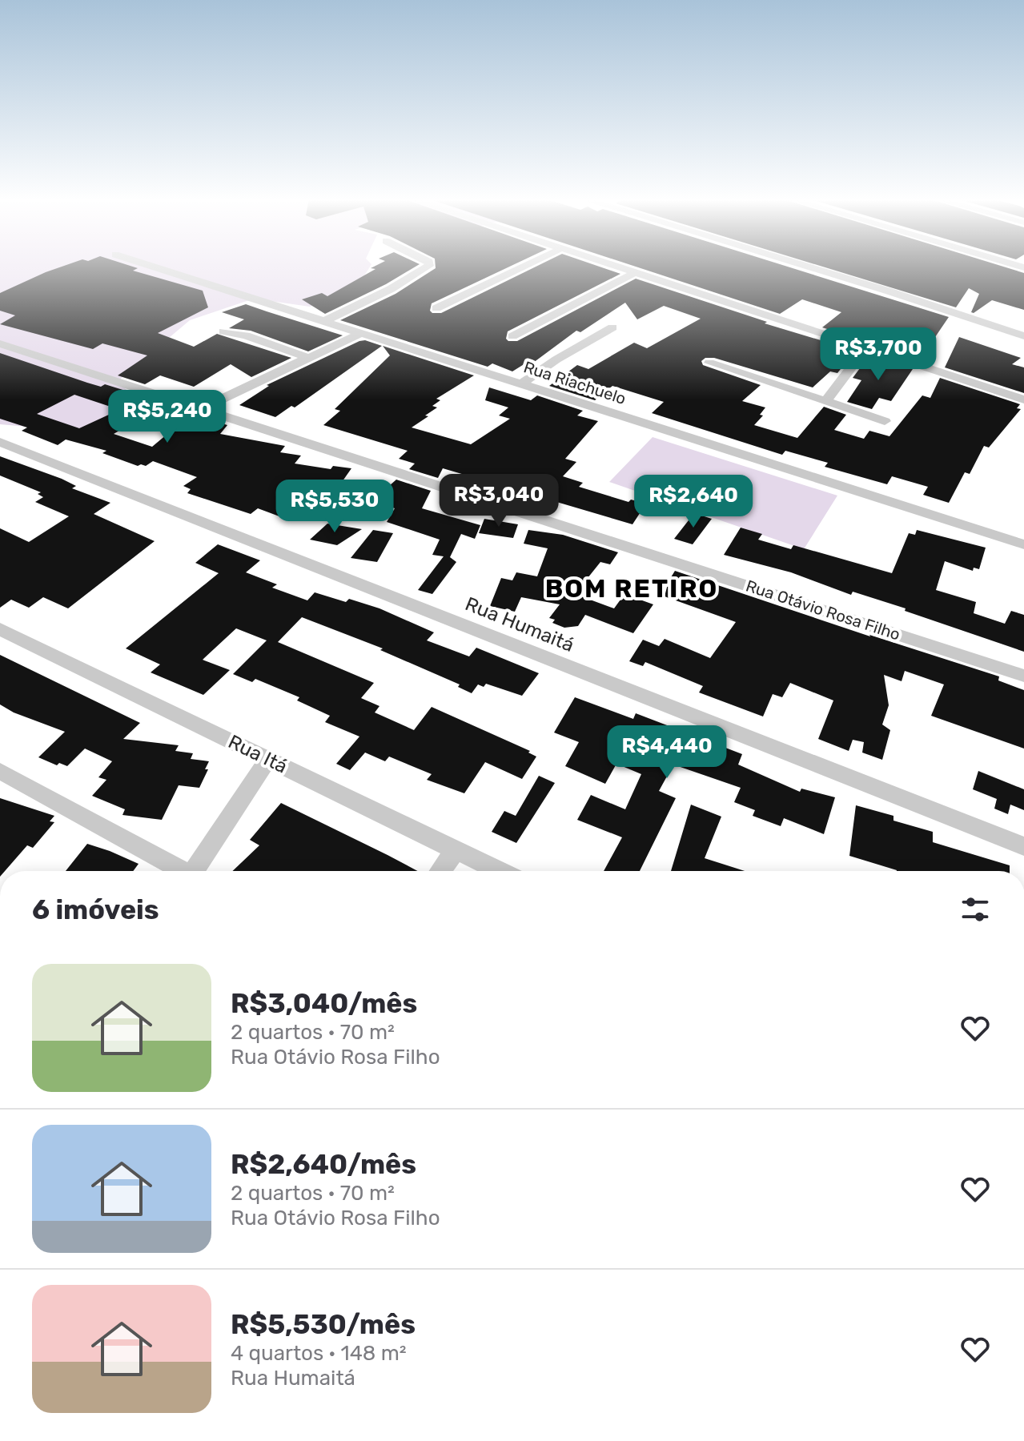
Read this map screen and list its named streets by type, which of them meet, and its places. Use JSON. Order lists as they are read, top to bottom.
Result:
{
  "streets": {
    "street": [
      "Rua Riachuelo",
      "Rua Otávio Rosa Filho",
      "Rua Humaitá",
      "Rua Itá"
    ]
  },
  "districts": ["BOM RETIRO"],
  "page": {
    "price": [
      "R$3,700",
      "R$5,240",
      "R$3,040",
      "R$2,640",
      "R$5,530",
      "R$4,440"
    ],
    "heading": "6 imóveis",
    "list": [
      {
        "name": "R$3,040/mês",
        "note": "2 quartos · 70 m² · Rua Otávio Rosa Filho"
      },
      {
        "name": "R$2,640/mês",
        "note": "2 quartos · 70 m² · Rua Otávio Rosa Filho"
      },
      {
        "name": "R$5,530/mês",
        "note": "4 quartos · 148 m² · Rua Humaitá"
      }
    ]
  }
}
